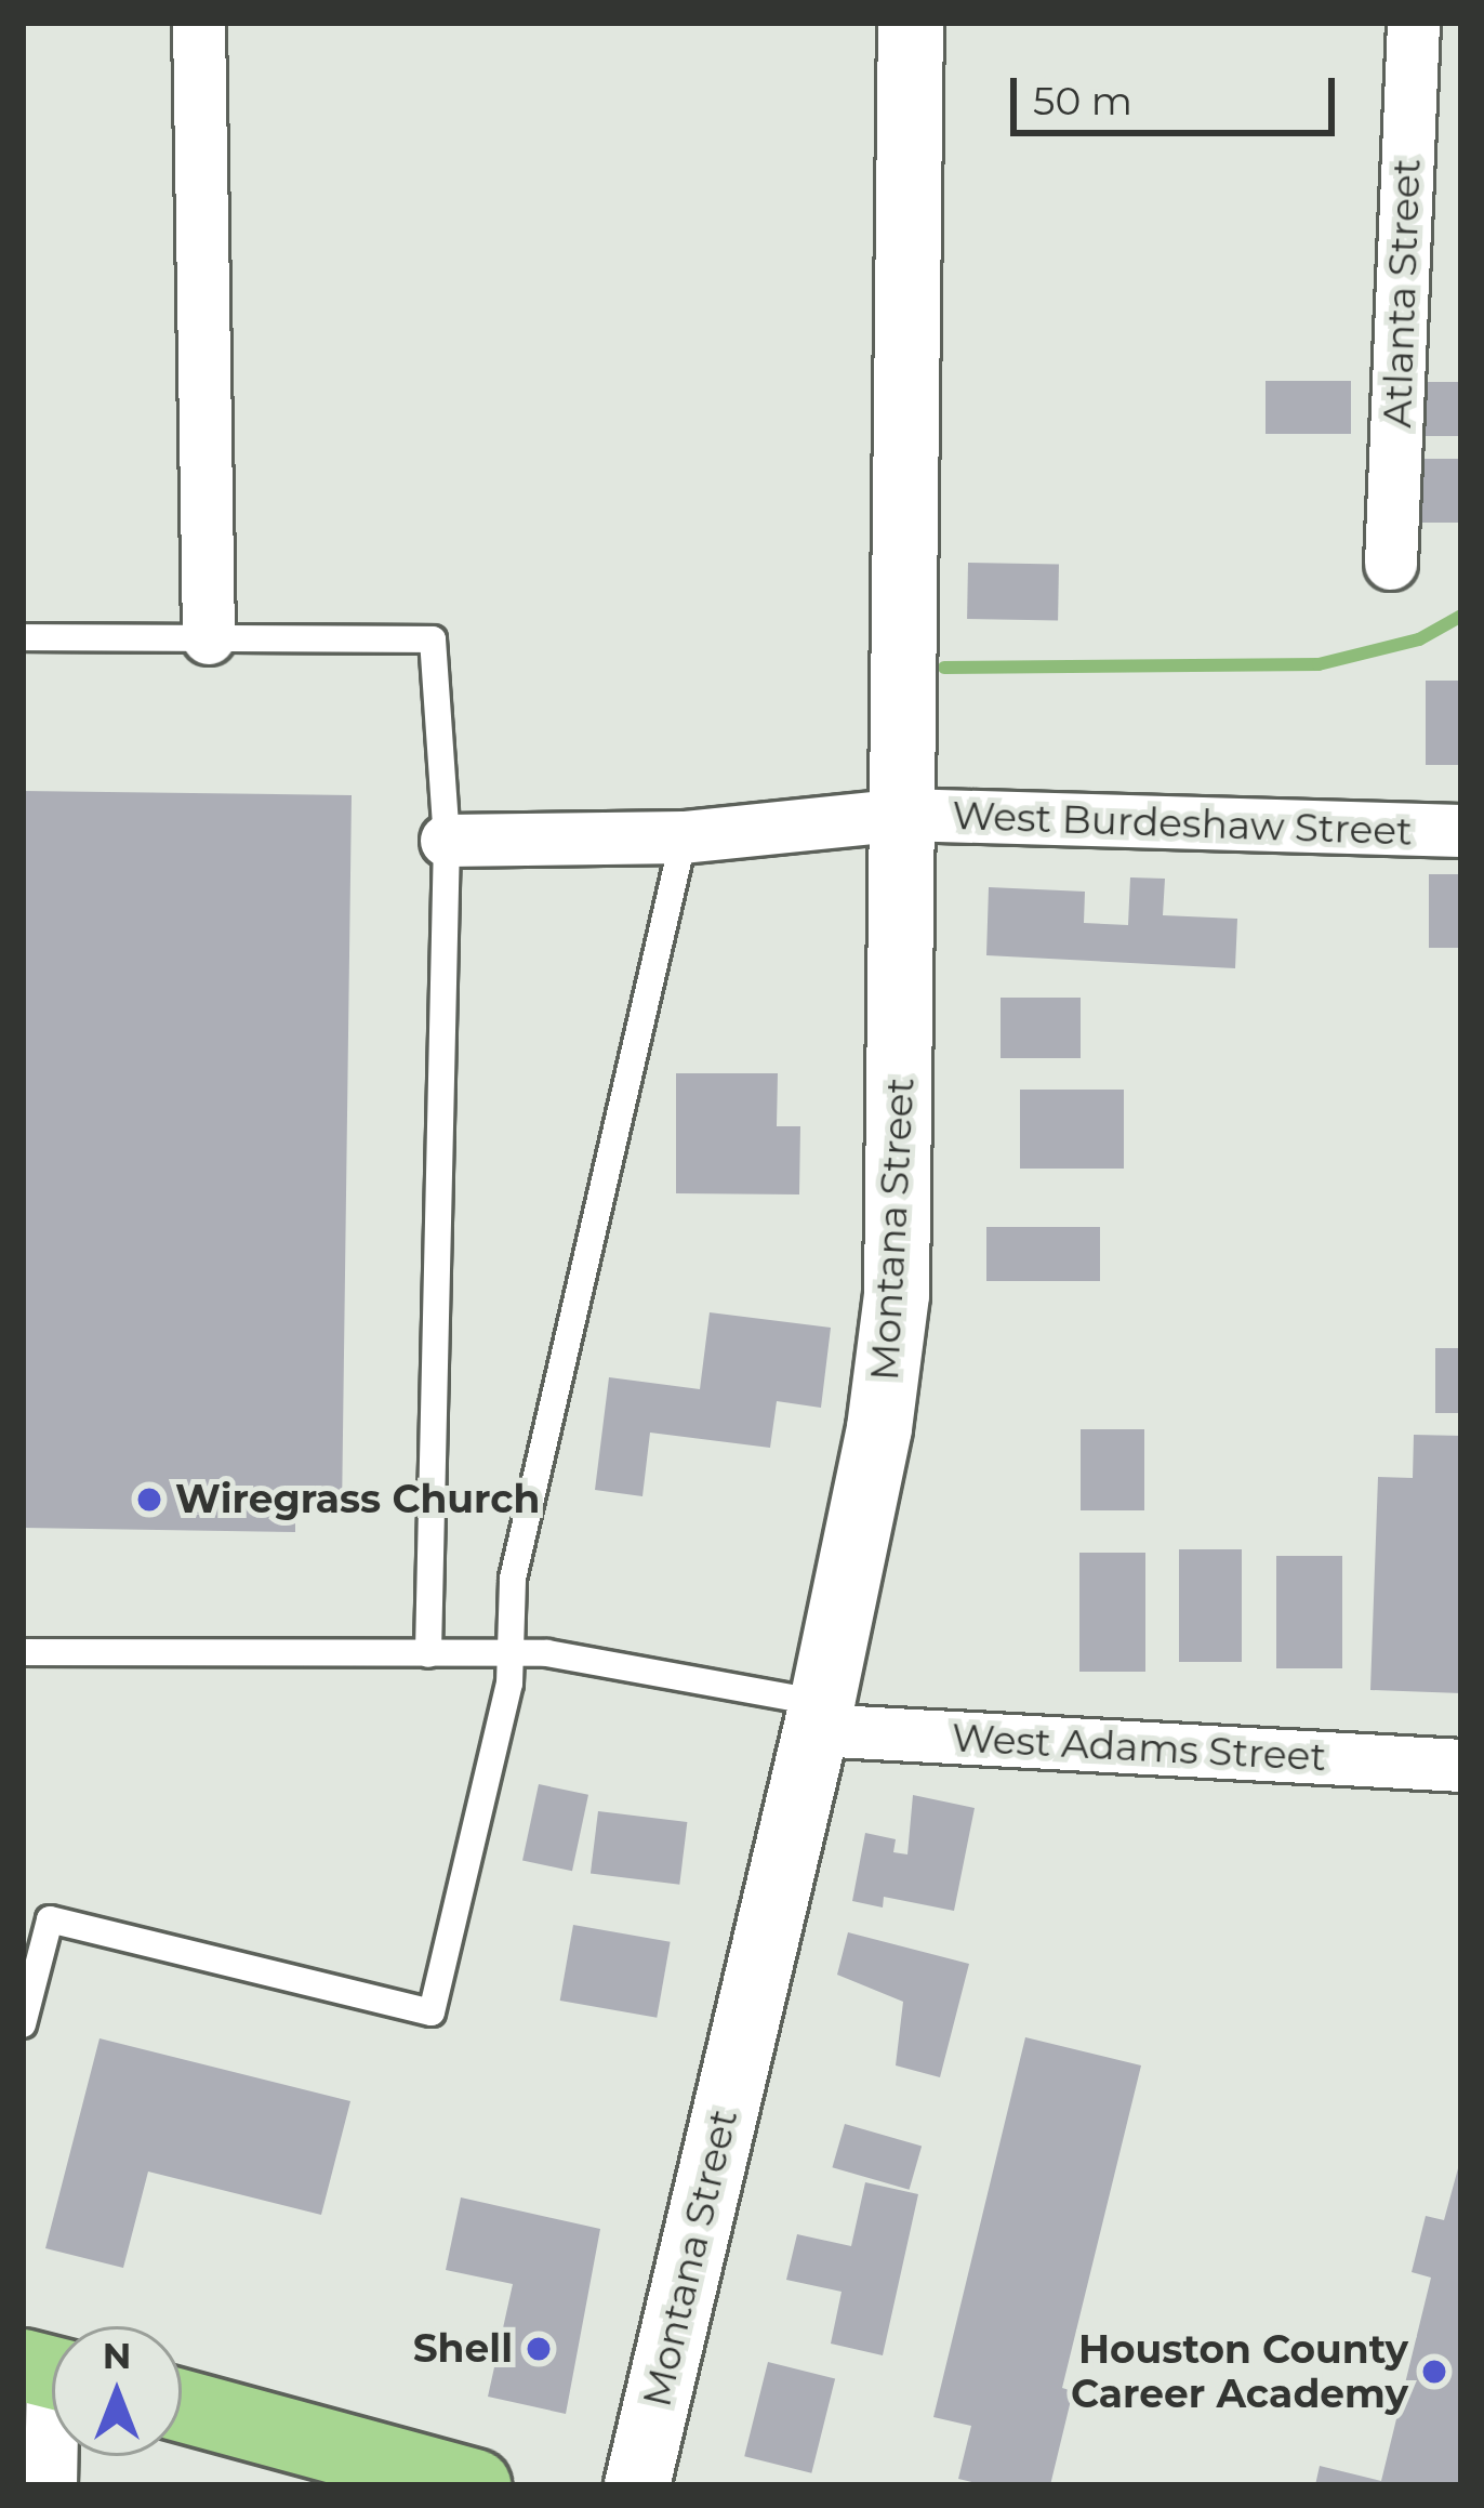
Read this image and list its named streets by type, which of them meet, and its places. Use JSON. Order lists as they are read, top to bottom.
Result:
{
  "streets": {
    "street": [
      "Atlanta Street",
      "West Burdeshaw Street",
      "Montana Street",
      "West Adams Street"
    ]
  },
  "crossings": [
    ["West Burdeshaw Street", "Montana Street"],
    ["Montana Street", "West Adams Street"]
  ],
  "places": ["Wiregrass Church", "Shell", "Houston County Career Academy"],
  "scale_bar": "50 m",
  "north": "top"
}
